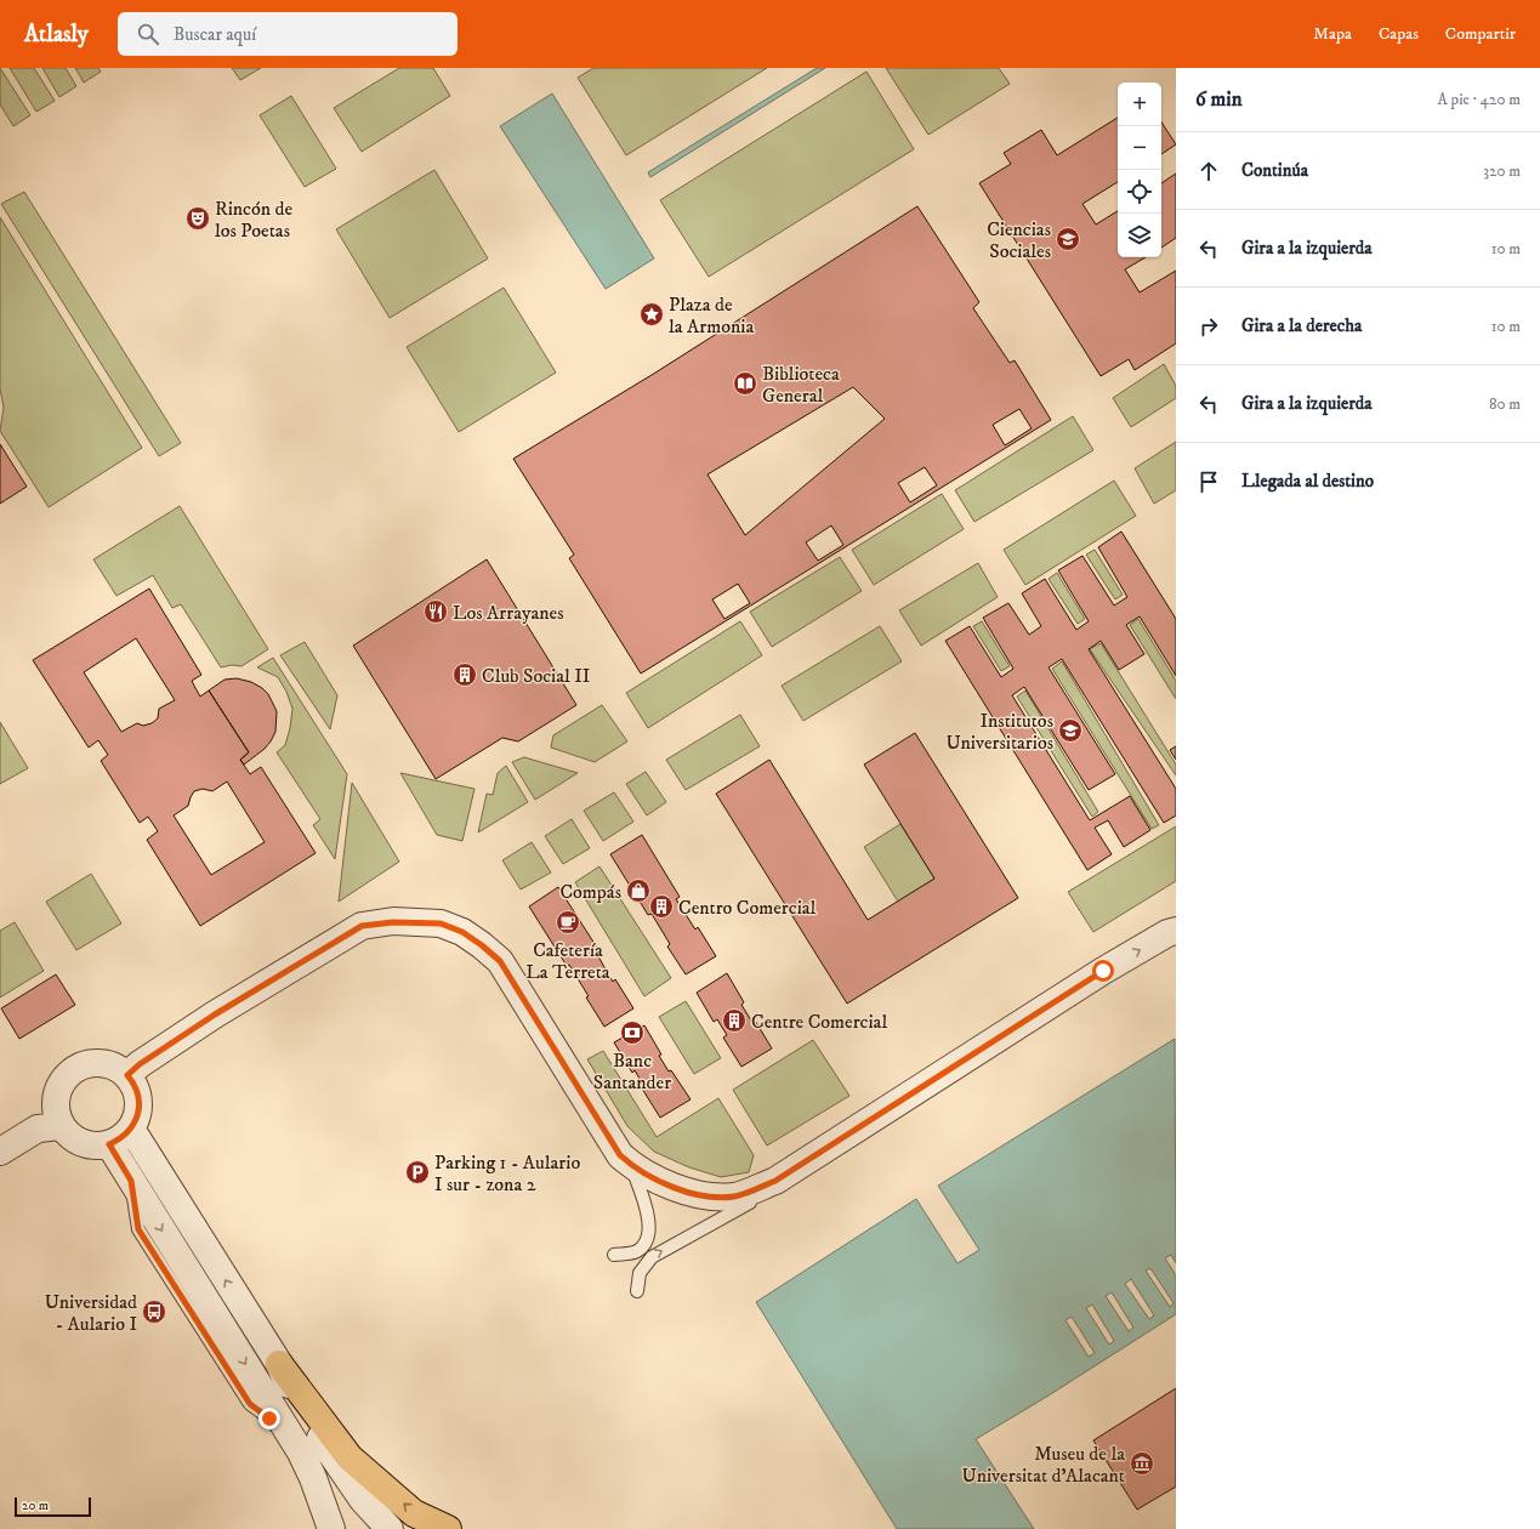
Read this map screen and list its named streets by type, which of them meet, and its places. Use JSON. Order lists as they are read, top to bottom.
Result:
{
  "places": {
    "theatre": ["Rincón de los Poetas"],
    "school or university": ["Ciencias Sociales", "Institutos Universitarios"],
    "place": ["Plaza de la Armonia"],
    "library": ["Biblioteca General"],
    "restaurant": ["Los Arrayanes"],
    "building": ["Club Social II", "Centro Comercial", "Centre Comercial"],
    "shop": ["Compás"],
    "cafe": ["Cafetería La Terreta"],
    "bank": ["Banc Santander"],
    "parking": ["Parking 1 - Aulario I sur - zona 2"],
    "bus stop": ["Universidad - Aulario I"],
    "museum": ["Museu de la Universitat d'Alacant"]
  },
  "scale_bar": "20 m",
  "page": {
    "header": "Atlasly",
    "search": "Buscar aquí",
    "nav": ["Mapa", "Capas", "Compartir"],
    "heading": ["6 min", "A pie · 420 m"],
    "map_buttons": ["+", "−"],
    "list": [
      ["Continúa", "320 m"],
      ["Gira a la izquierda", "10 m"],
      ["Gira a la derecha", "10 m"],
      ["Gira a la izquierda", "80 m"],
      "Llegada al destino"
    ],
    "scale": "20 m"
  }
}
